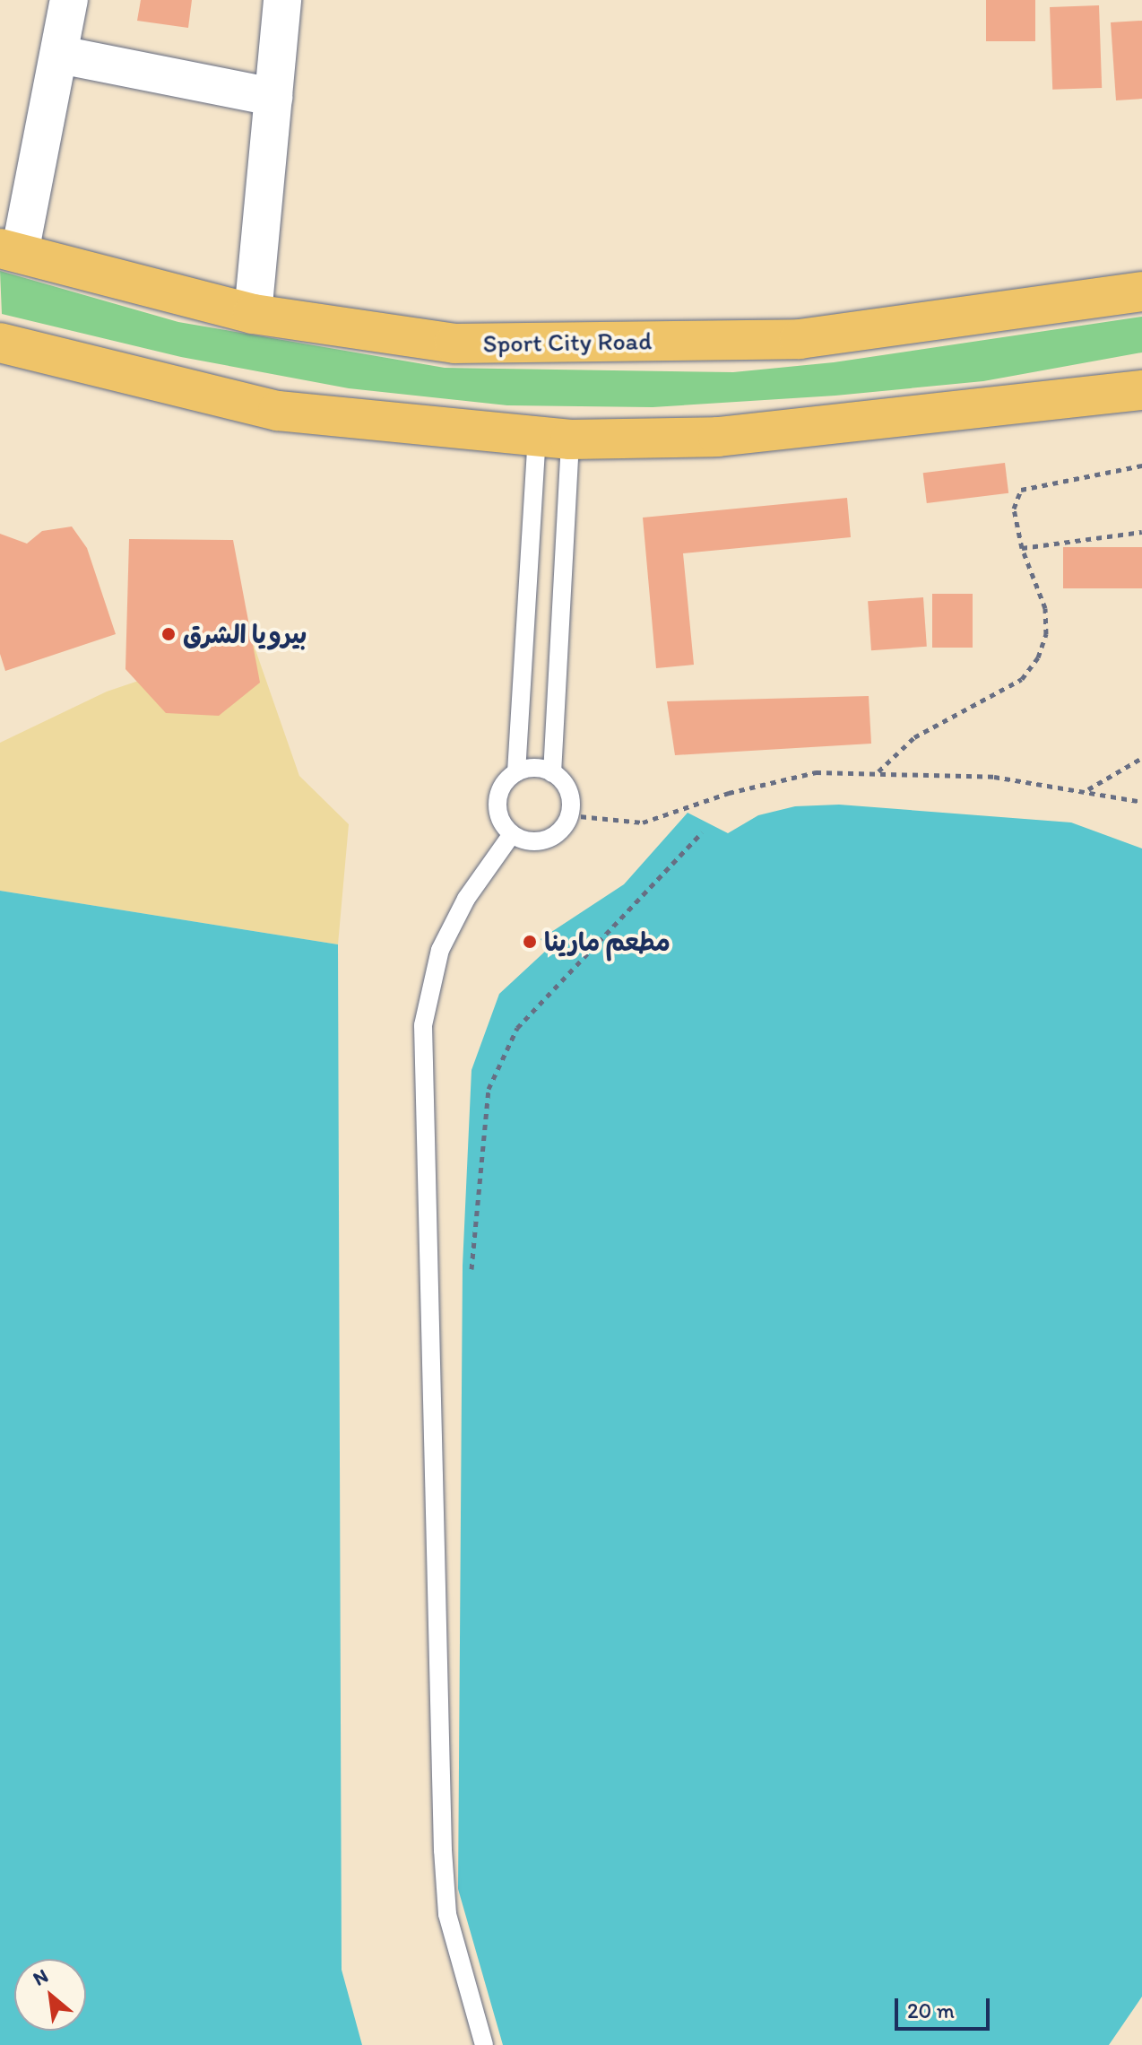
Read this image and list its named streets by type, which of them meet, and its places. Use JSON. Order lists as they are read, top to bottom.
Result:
{
  "streets": {
    "main road": ["Sport City Road"]
  },
  "places": ["بيرويا الشرق", "مطعم مارينا"],
  "scale_bar": "20 m",
  "north": "top left"
}
